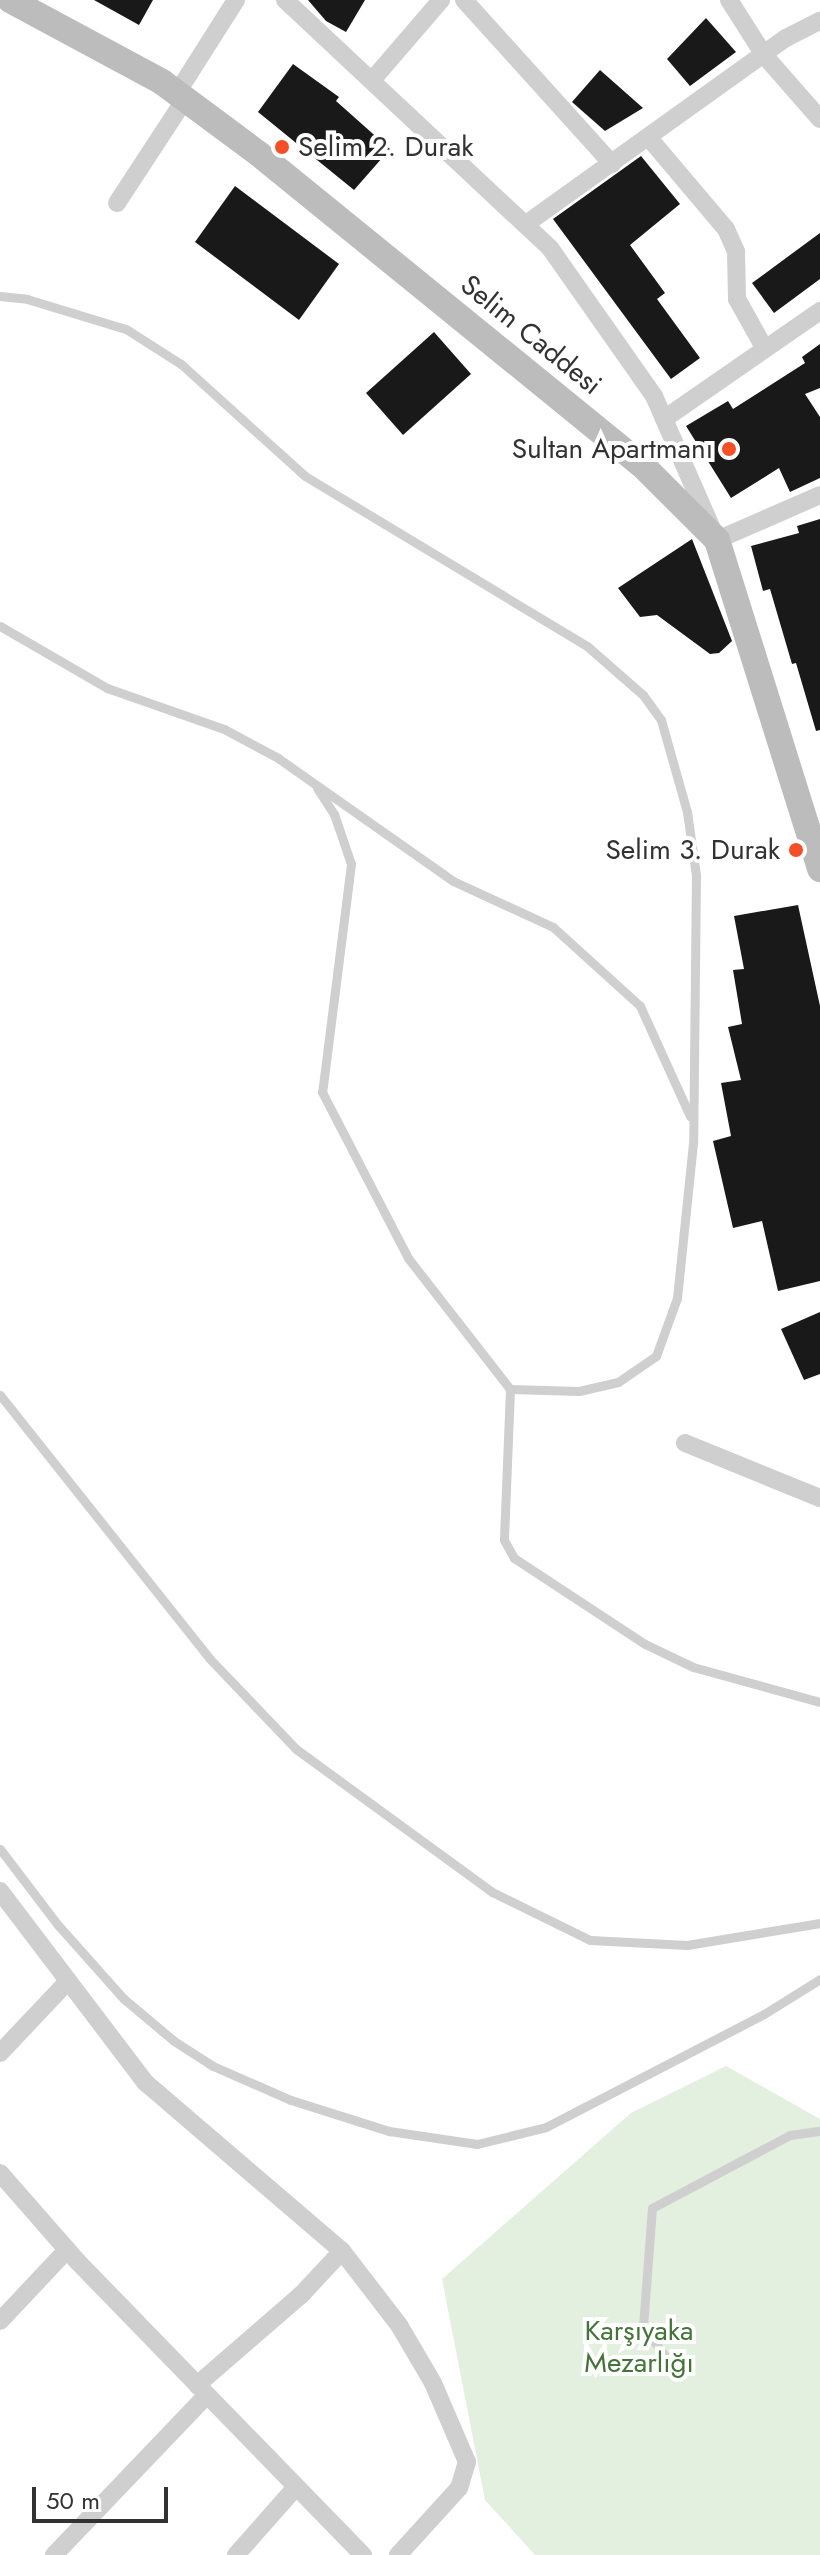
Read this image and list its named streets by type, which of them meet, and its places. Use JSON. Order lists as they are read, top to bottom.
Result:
{
  "streets": {
    "main road": ["Selim Caddesi"]
  },
  "parks": ["Karşıyaka Mezarlığı"],
  "places": ["Selim 2. Durak", "Sultan Apartmanı", "Selim 3. Durak"],
  "scale_bar": "50 m"
}
